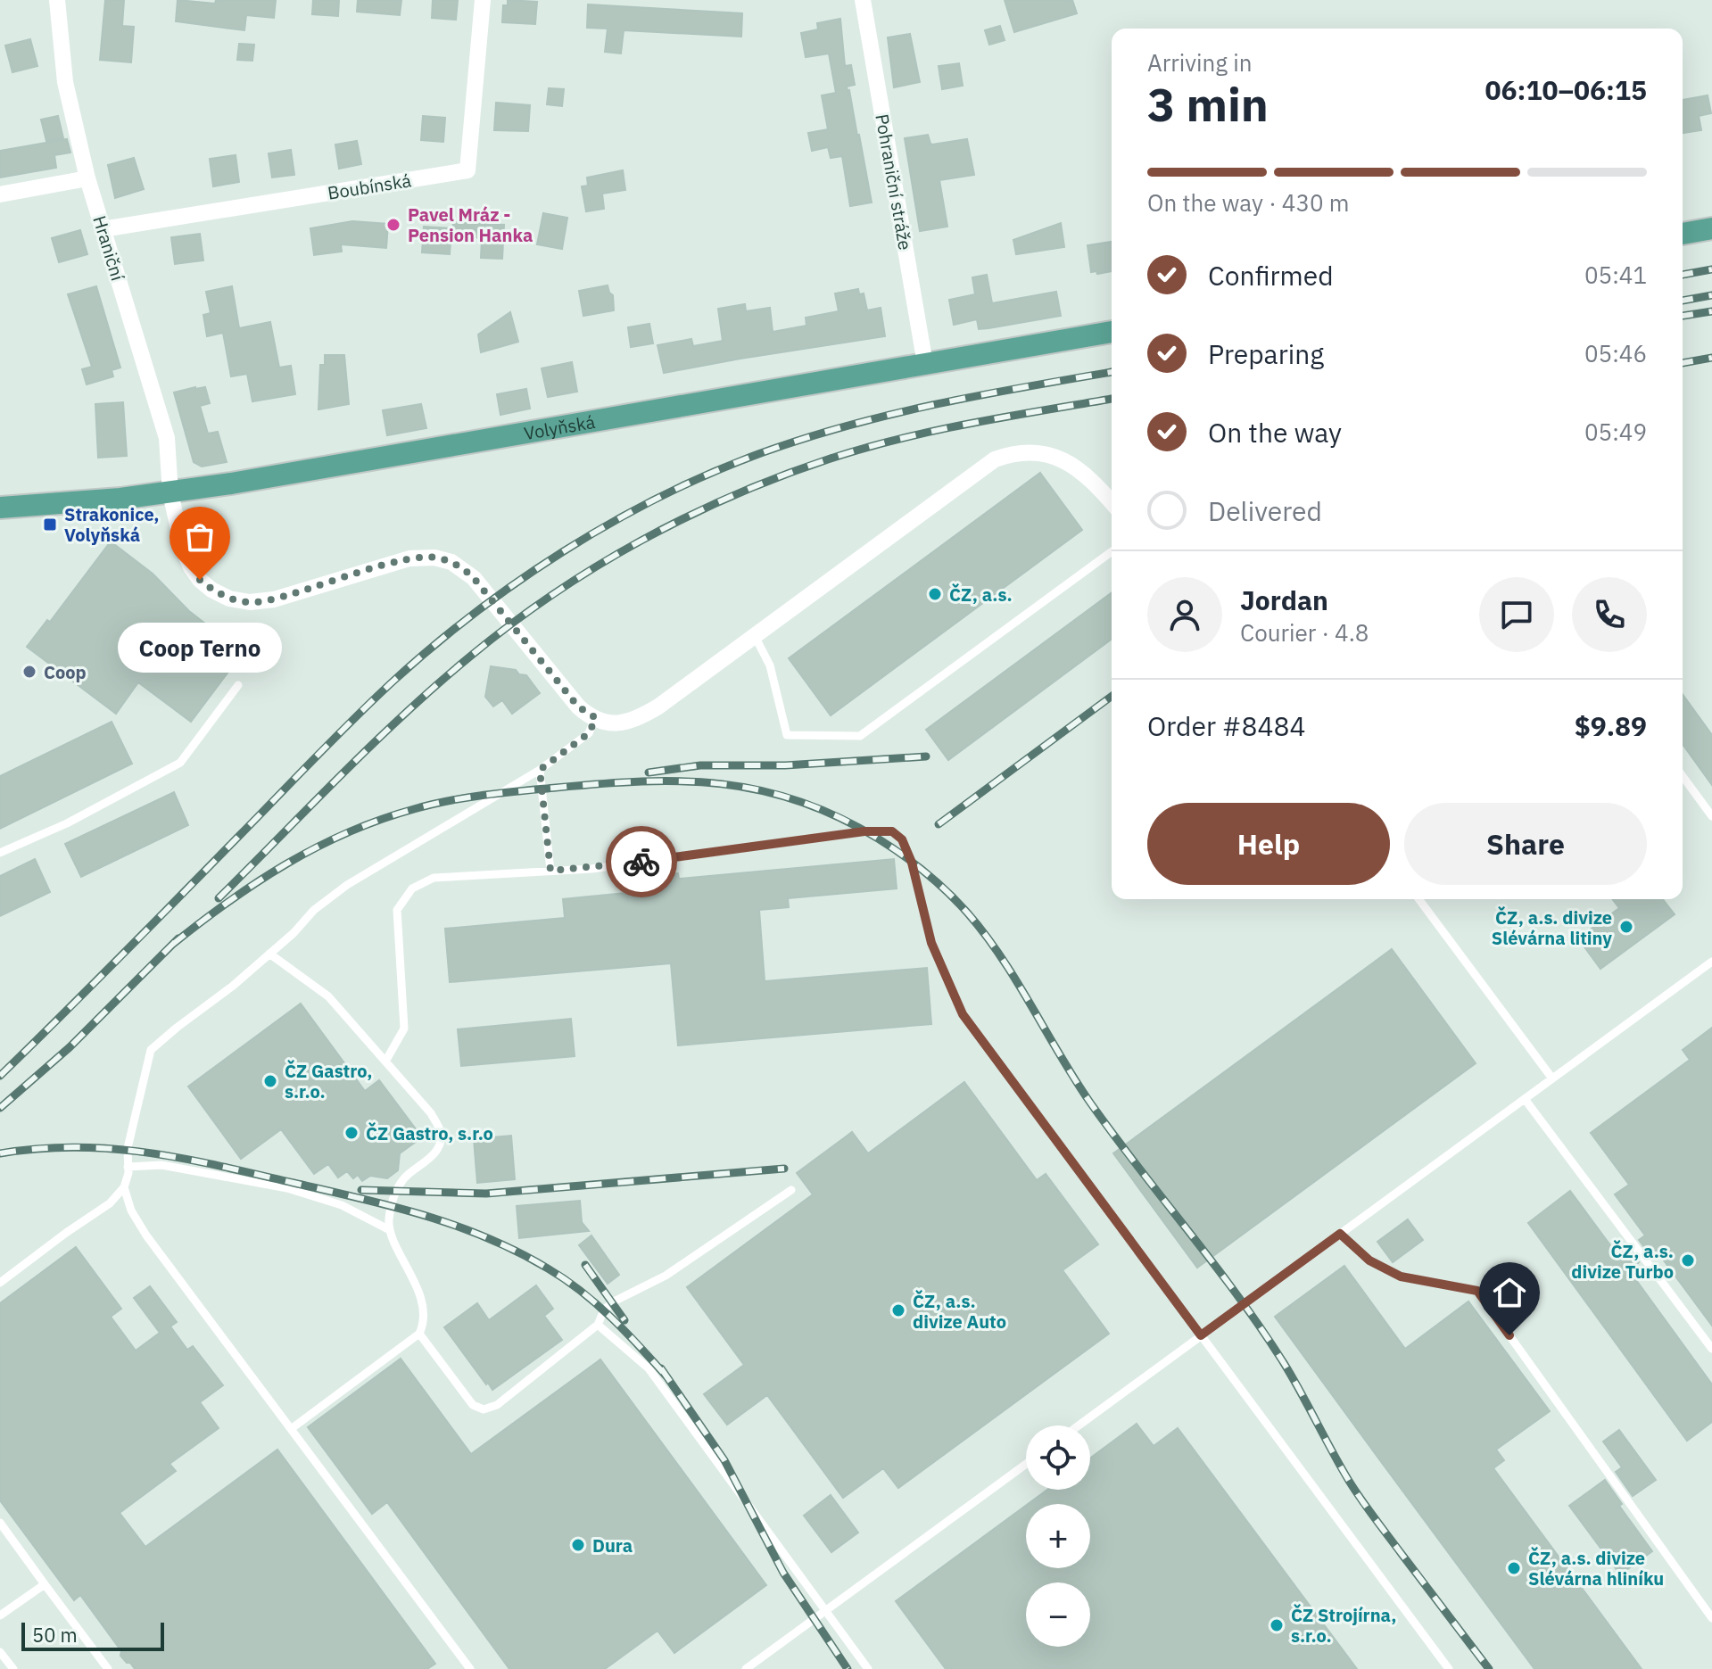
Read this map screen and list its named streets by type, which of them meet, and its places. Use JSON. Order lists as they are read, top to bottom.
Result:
{
  "streets": {
    "main road": ["Volyňská"],
    "street": ["Pohraniční stráže", "Boubínská", "Hraniční"]
  },
  "crossings": [
    ["Pohraniční stráže", "Volyňská"],
    ["Boubínská", "Hraniční"],
    ["Hraniční", "Volyňská"]
  ],
  "places": {
    "other": [
      "Pavel Mráz - Pension Hanka",
      "Coop Terno",
      "ČZ, a.s.",
      "Coop",
      "ČZ, a.s. divize Slévárna litiny",
      "ČZ Gastro, s.r.o.",
      "ČZ Gastro, s.r.o",
      "ČZ, a.s. divize Turbo",
      "ČZ, a.s. divize Auto",
      "Dura",
      "ČZ, a.s. divize Slévárna hliníku",
      "ČZ Strojírna, s.r.o."
    ],
    "transit": ["Strakonice, Volyňská"]
  },
  "scale_bar": "50 m",
  "page": {
    "heading": ["3 min", "Arriving in", "06:10–06:15"],
    "panel": [
      "Jordan",
      "Courier · 4.8",
      "Order #8484",
      "$9.89"
    ],
    "bar": "On the way · 430 m",
    "list": [
      ["Confirmed", "05:41"],
      ["Preparing", "05:46"],
      ["On the way", "05:49"],
      "Delivered"
    ],
    "bubble": "Coop Terno",
    "buttons": ["Help", "Share"],
    "map_buttons": ["+", "−"],
    "scale": "50 m"
  }
}
